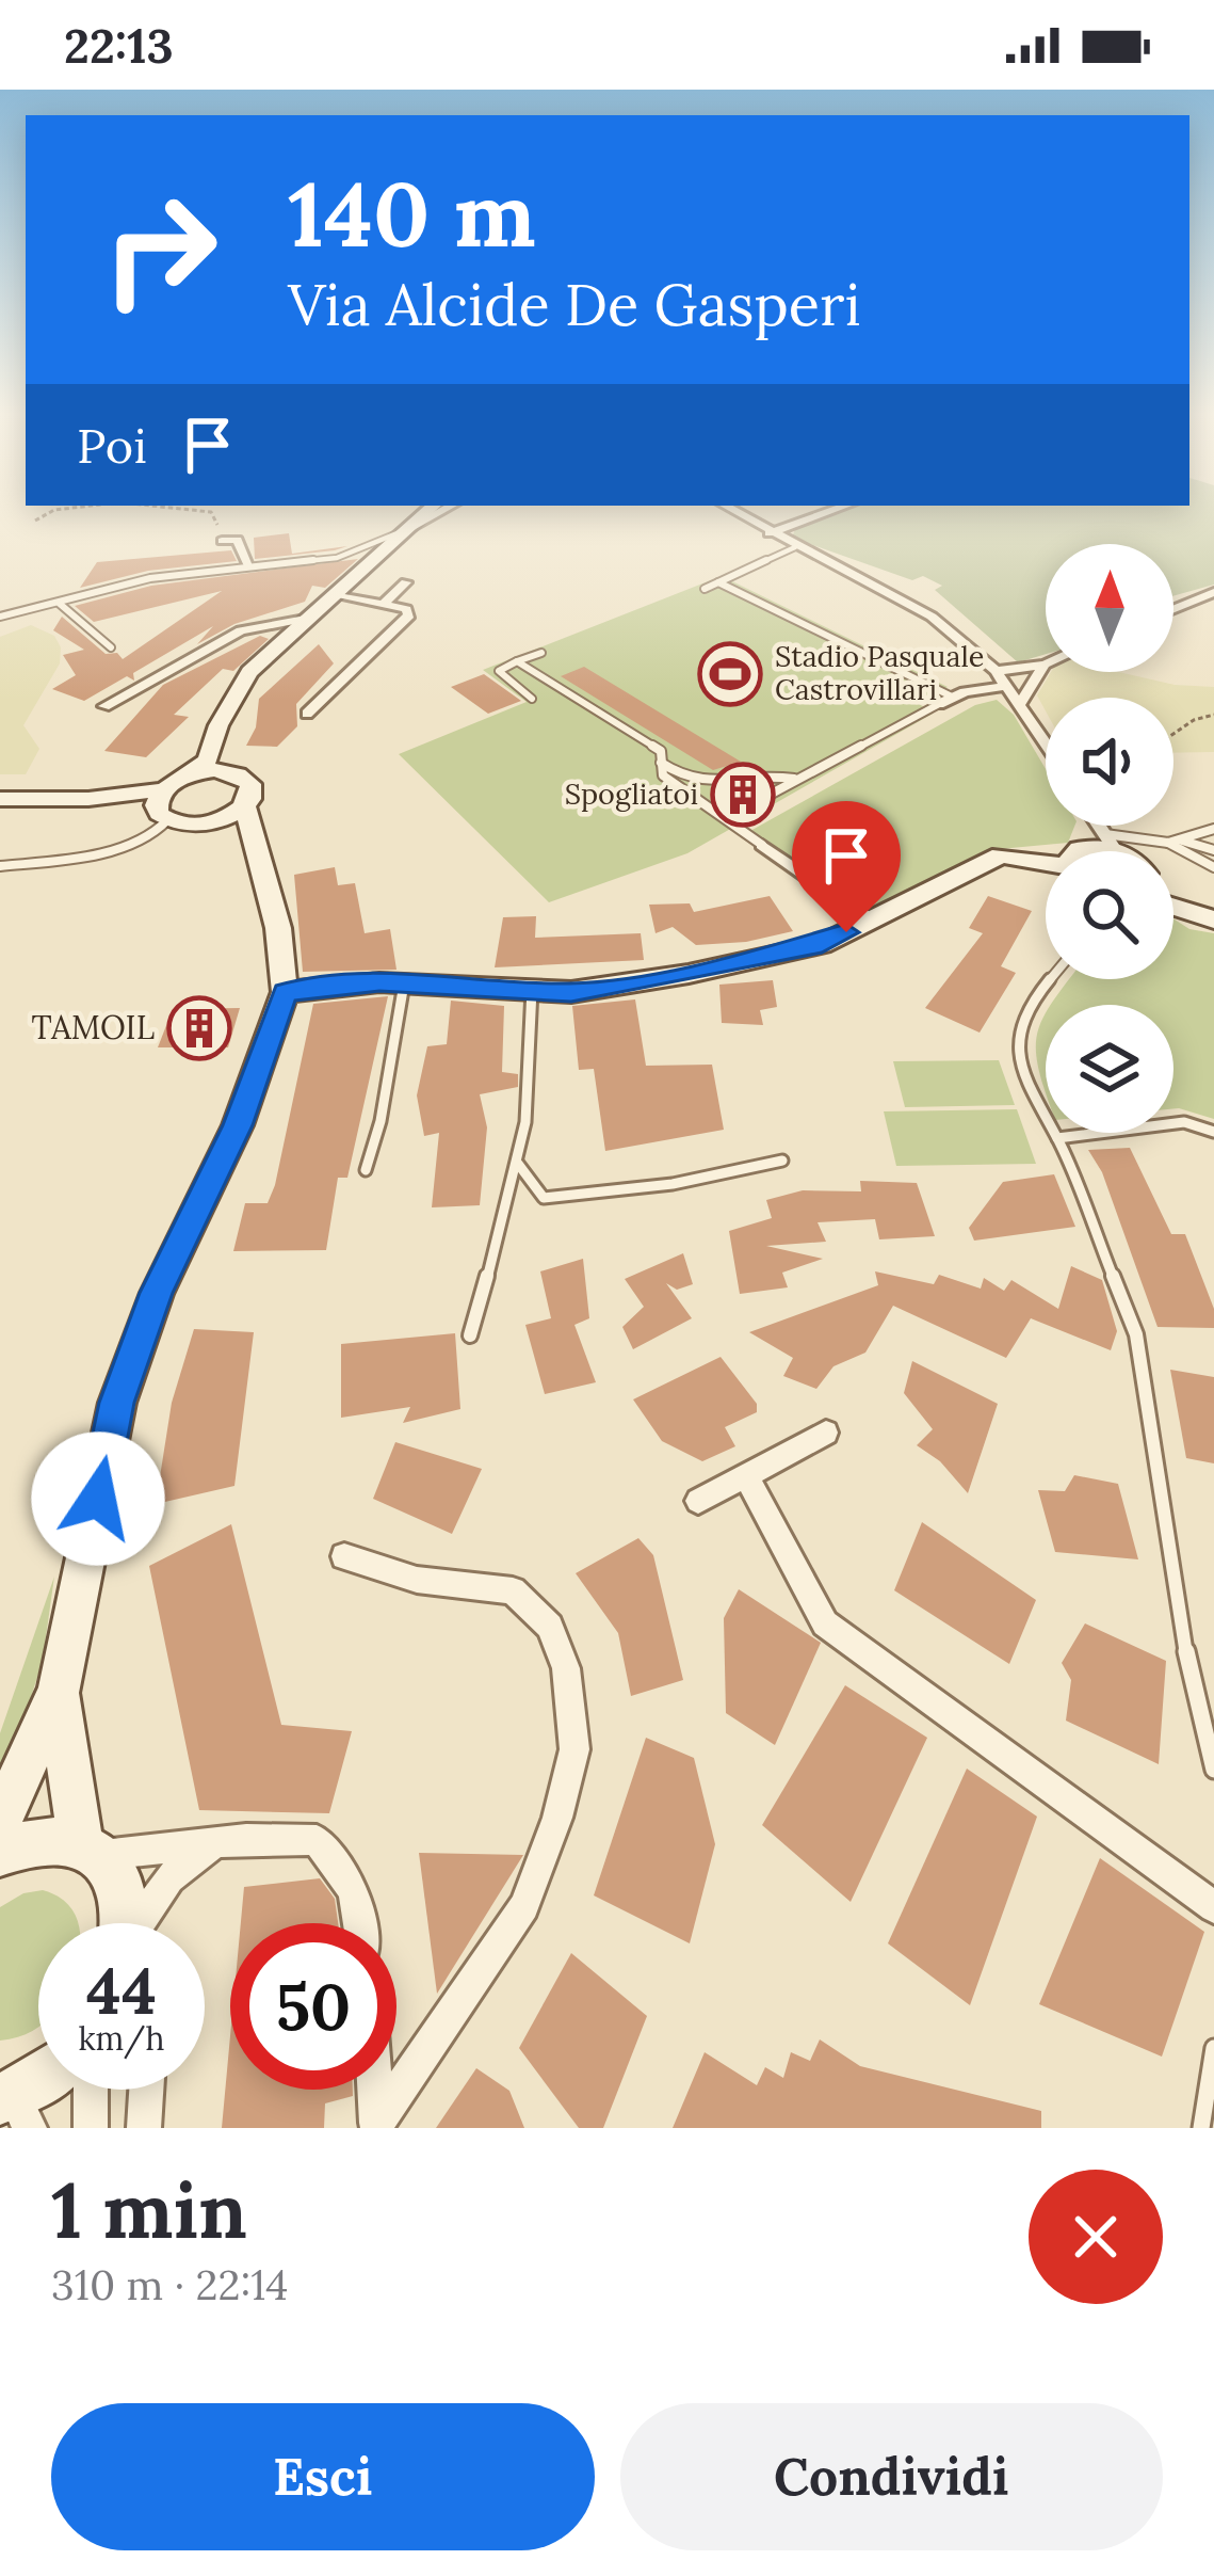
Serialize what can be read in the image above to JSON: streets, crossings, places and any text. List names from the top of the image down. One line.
{"places":{"sports":["Stadio Pasquale Castrovillari"],"building":["Spogliatoi","TAMOIL"]},"north":"top","page":{"status":"22:13","turn":["140 m","Via Alcide De Gasperi"],"then":"Poi","speed":"44 km/h","limit":"50","heading":["1 min","310 m · 22:14"],"buttons":["Esci","Condividi"]}}
